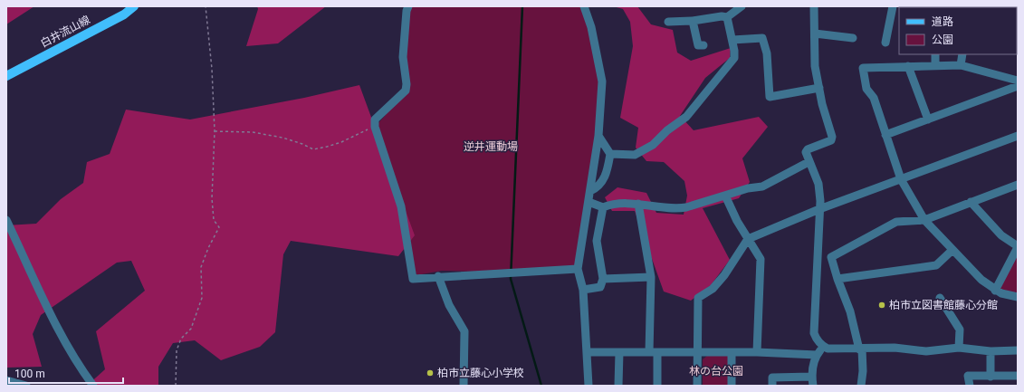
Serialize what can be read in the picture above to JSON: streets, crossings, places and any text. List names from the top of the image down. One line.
{"streets":{"main road":["白井流山線"]},"parks":["逆井運動場","林の台公園"],"places":["柏市立図書館藤心分館","柏市立藤心小学校"],"legend":["道路","公園"],"scale_bar":"100 m"}
